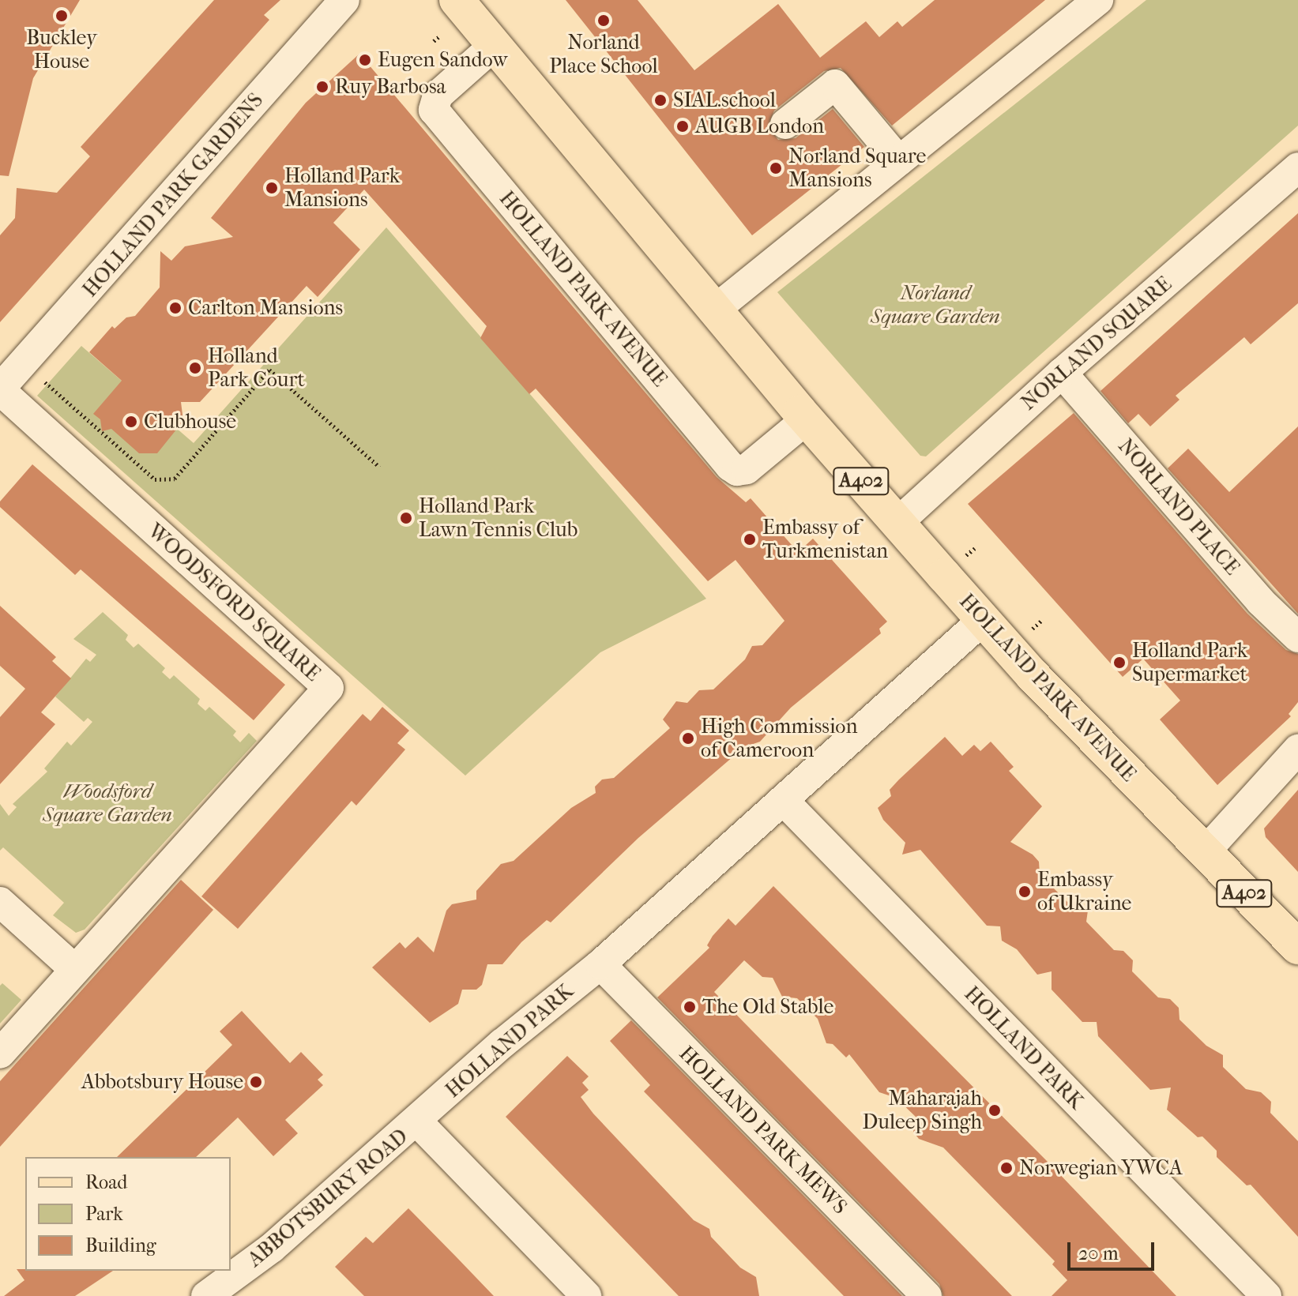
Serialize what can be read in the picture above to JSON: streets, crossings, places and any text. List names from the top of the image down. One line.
{"streets":{"main road":["HOLLAND PARK AVENUE","A402"],"street":["HOLLAND PARK GARDENS","NORLAND SQUARE","NORLAND PLACE","WOODSFORD SQUARE","HOLLAND PARK","HOLLAND PARK MEWS","ABBOTSBURY ROAD"]},"crossings":[["HOLLAND PARK GARDENS","WOODSFORD SQUARE"],["HOLLAND PARK AVENUE","NORLAND SQUARE"],["HOLLAND PARK AVENUE","HOLLAND PARK"],["NORLAND SQUARE","NORLAND PLACE"],["HOLLAND PARK","HOLLAND PARK MEWS"],["HOLLAND PARK","ABBOTSBURY ROAD"]],"parks":["Norland Square Garden","Woodsford Square Garden"],"places":["Buckley House","Norland Place School","Eugen Sandow","Ruy Barbosa","SIAL.school","AUGB London","Norland Square Mansions","Holland Park Mansions","Carlton Mansions","Holland Park Court","Clubhouse","Holland Park Lawn Tennis Club","Embassy of Turkmenistan","Holland Park Supermarket","High Commission of Cameroon","Embassy of Ukraine","The Old Stable","Abbotsbury House","Maharajah Duleep Singh","Norwegian YWCA"],"legend":["Road","Park","Building"],"scale_bar":"20 m"}
